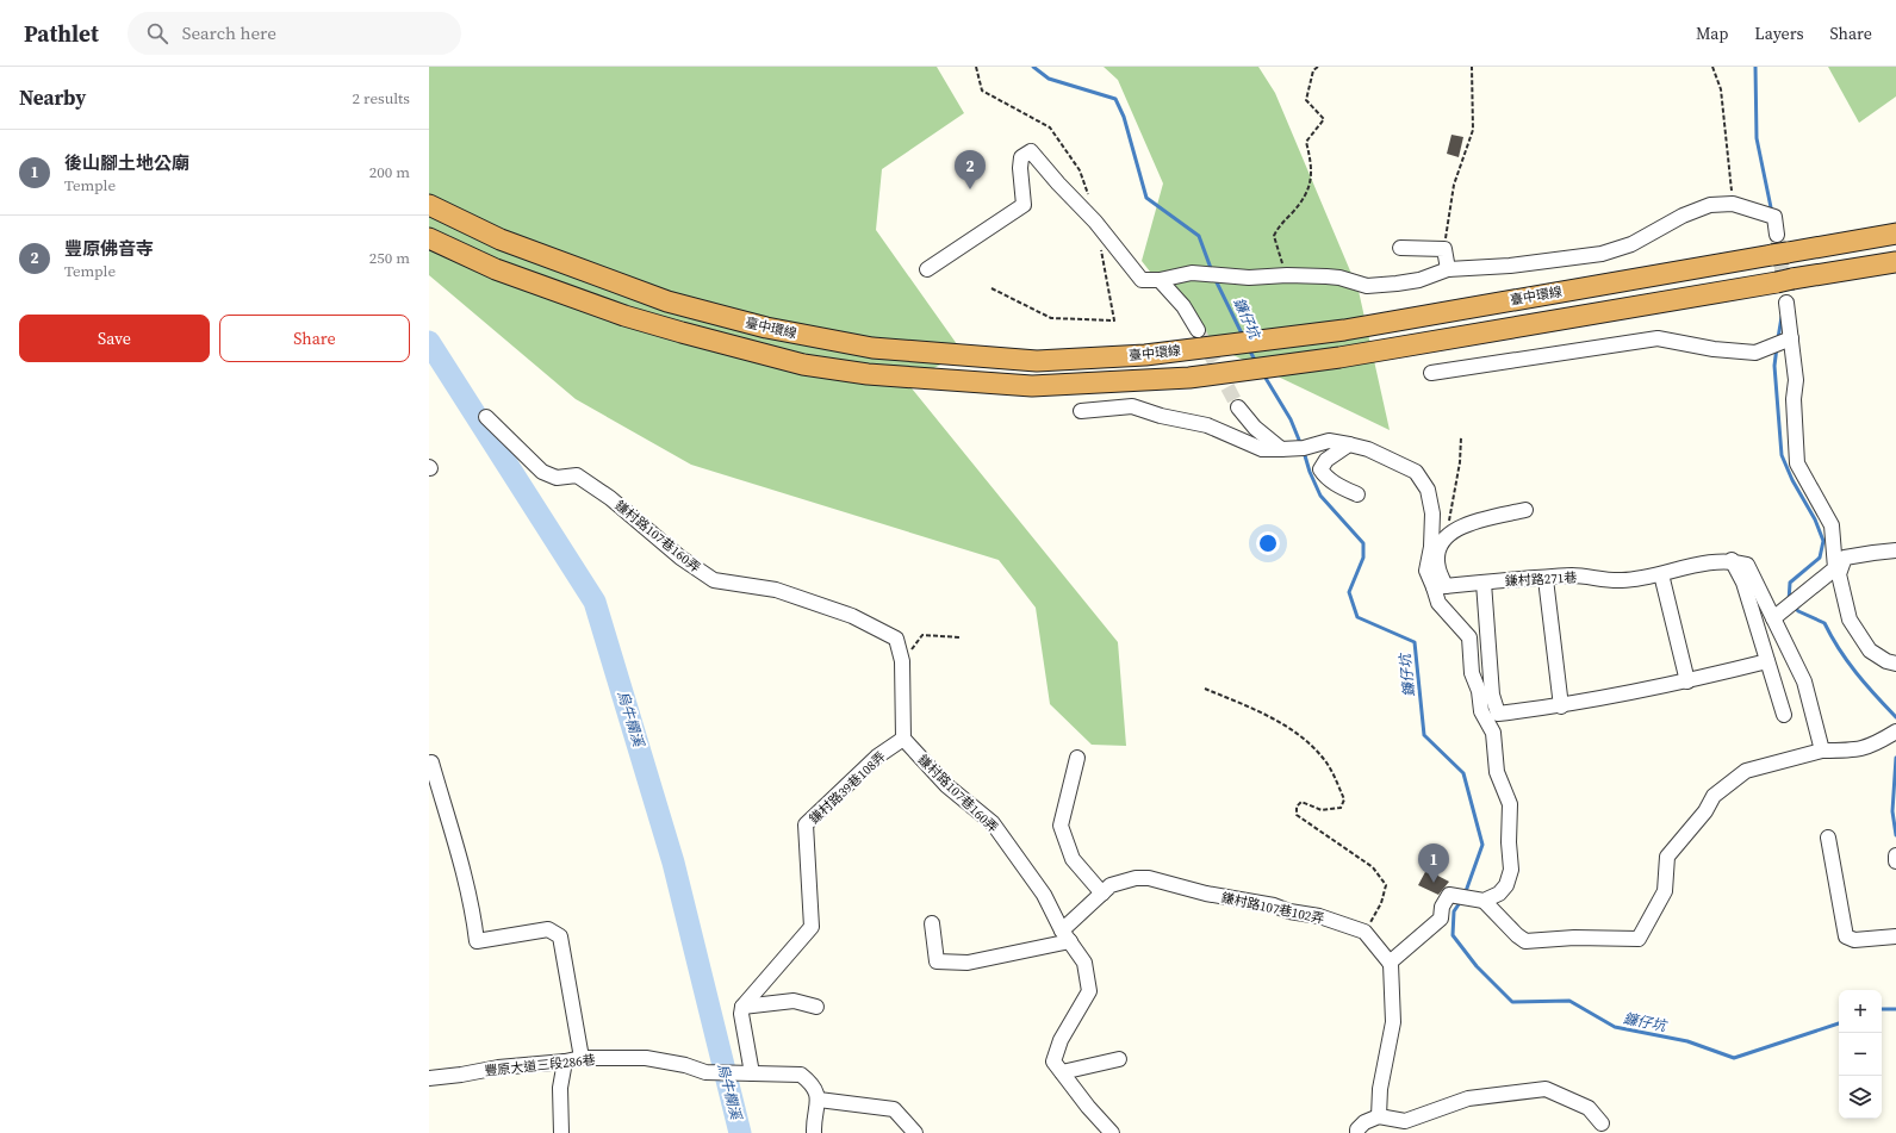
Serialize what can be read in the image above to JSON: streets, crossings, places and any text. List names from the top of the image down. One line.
{"streets":{"highway":["臺中環線"],"street":["鎌村路107巷160弄","鎌村路271巷","鎌村路39巷108弄","鎌村路107巷102弄","豐原大道三段286巷"]},"crossings":[["鎌村路107巷160弄","鎌村路39巷108弄"],["鎌村路107巷160弄","鎌村路107巷102弄"]],"water":["鐮仔坑","烏牛欄溪"],"page":{"header":"Pathlet","search":"Search here","nav":["Map","Layers","Share"],"heading":["Nearby","2 results"],"list":[{"mark":"1","name":"後山腳土地公廟","note":"Temple","value":"200 m"},{"mark":"2","name":"豐原佛音寺","note":"Temple","value":"250 m"}],"pins":["2","1"],"buttons":["Save","Share"],"map_buttons":["+","−"]}}
